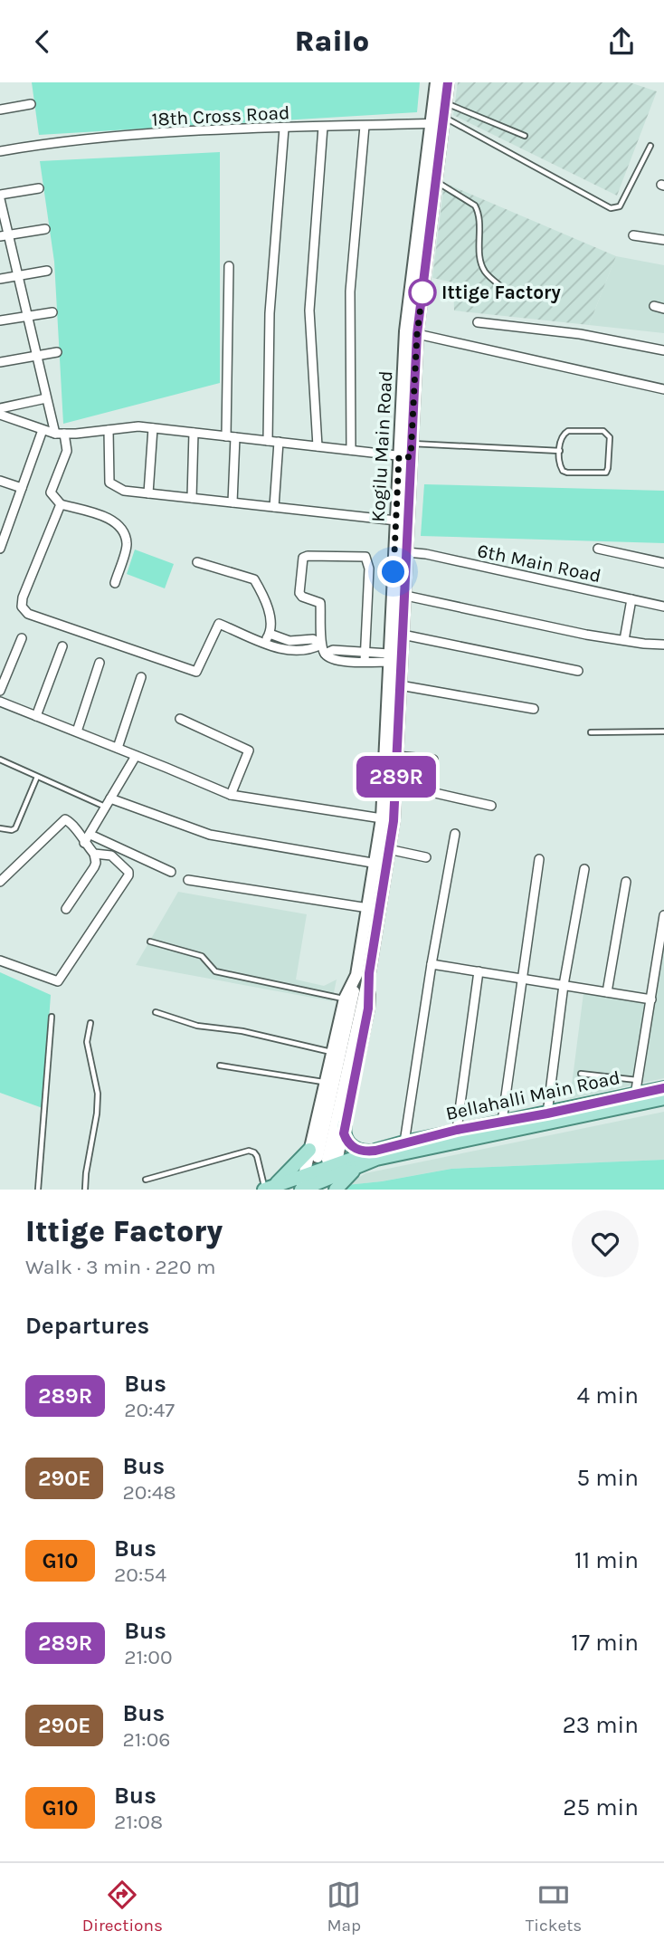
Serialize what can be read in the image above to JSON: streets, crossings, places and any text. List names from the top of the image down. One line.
{"streets":{"main road":["Kogilu Main Road","Bellahalli Main Road"],"street":["18th Cross Road","6th Main Road"]},"crossings":[["18th Cross Road","Kogilu Main Road"],["Kogilu Main Road","6th Main Road"],["Kogilu Main Road","Bellahalli Main Road"]],"places":["Ittige Factory"],"lines":["bus line 289R"],"page":{"header":"Railo","on_map":"289R","heading":[["Ittige Factory","Walk · 3 min · 220 m"],"Departures"],"list":[{"mark":"289R","name":"Bus","note":"20:47","value":"4 min"},{"mark":"290E","name":"Bus","note":"20:48","value":"5 min"},{"mark":"G10","name":"Bus","note":"20:54","value":"11 min"},{"mark":"289R","name":"Bus","note":"21:00","value":"17 min"},{"mark":"290E","name":"Bus","note":"21:06","value":"23 min"},{"mark":"G10","name":"Bus","note":"21:08","value":"25 min"}],"tabs":["Directions","Map","Tickets"]}}
